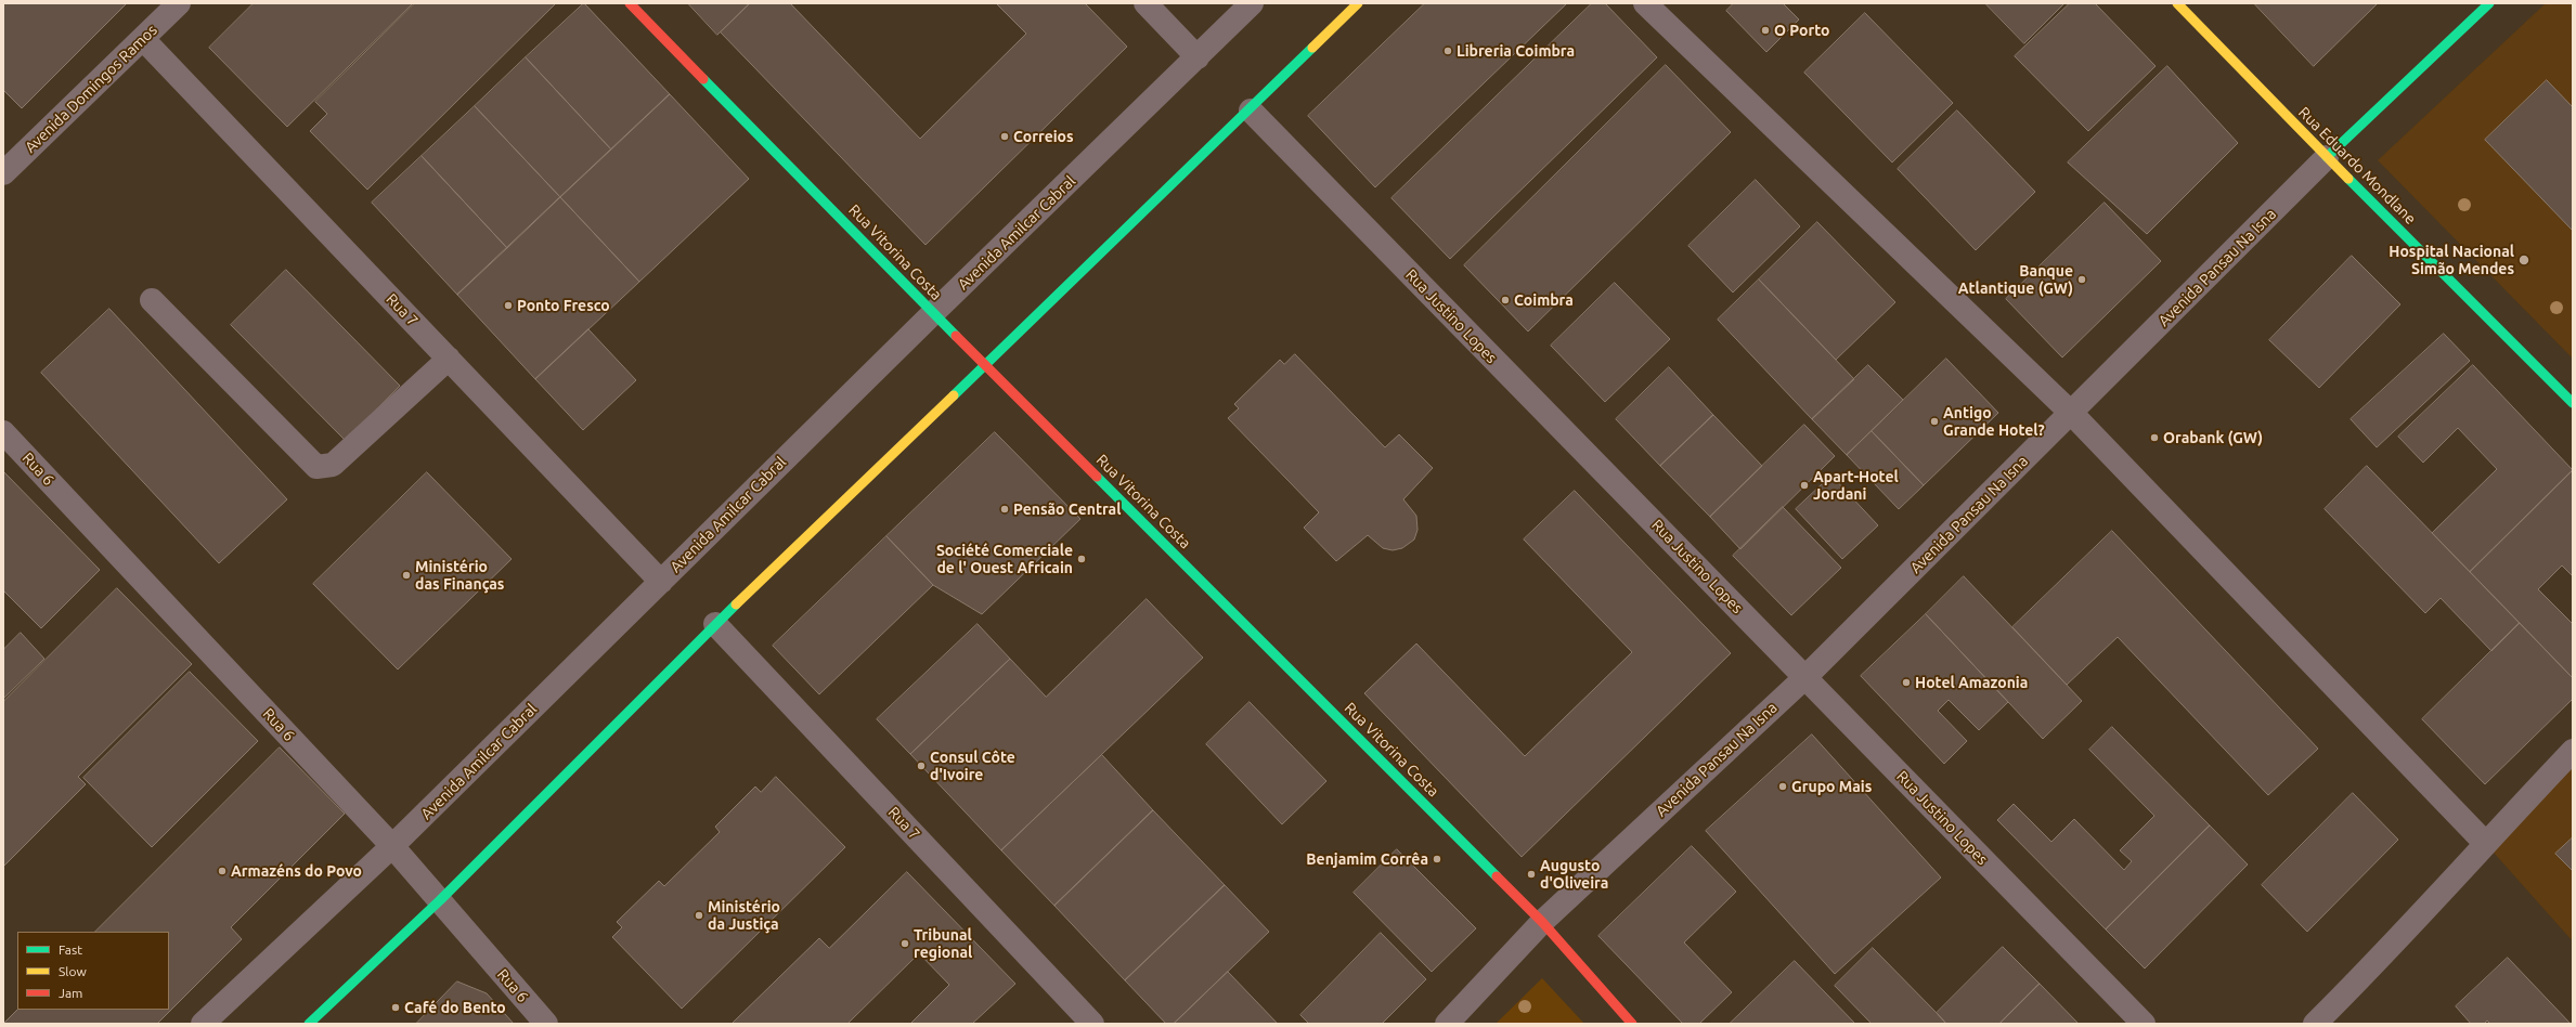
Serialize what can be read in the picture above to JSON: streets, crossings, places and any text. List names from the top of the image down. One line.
{"streets":{"street":["Avenida Domingos Ramos","Rua Eduardo Mondlane","Avenida Amilcar Cabral","Rua Vitorina Costa","Avenida Pansau Na Isna","Rua 7","Rua Justino Lopes","Rua 6"]},"crossings":[["Avenida Domingos Ramos","Rua 7"],["Rua Eduardo Mondlane","Avenida Pansau Na Isna"],["Avenida Amilcar Cabral","Rua Vitorina Costa"],["Avenida Amilcar Cabral","Rua 7"],["Avenida Amilcar Cabral","Rua 6"],["Rua Vitorina Costa","Avenida Pansau Na Isna"],["Avenida Pansau Na Isna","Rua Justino Lopes"]],"places":["O Porto","Libreria Coimbra","Correios","Hospital Nacional Simão Mendes","Banque Atlantique (GW)","Coimbra","Ponto Fresco","Antigo Grande Hotel?","Orabank (GW)","Apart-Hotel Jordani","Pensão Central","Société Comerciale de l' Ouest Africain","Ministério das Finanças","Hotel Amazonia","Consul Côte d'Ivoire","Grupo Mais","Benjamim Corrêa","Armazéns do Povo","Augusto d'Oliveira","Ministério da Justiça","Tribunal regional","Café do Bento"],"legend":["Fast","Slow","Jam"]}
